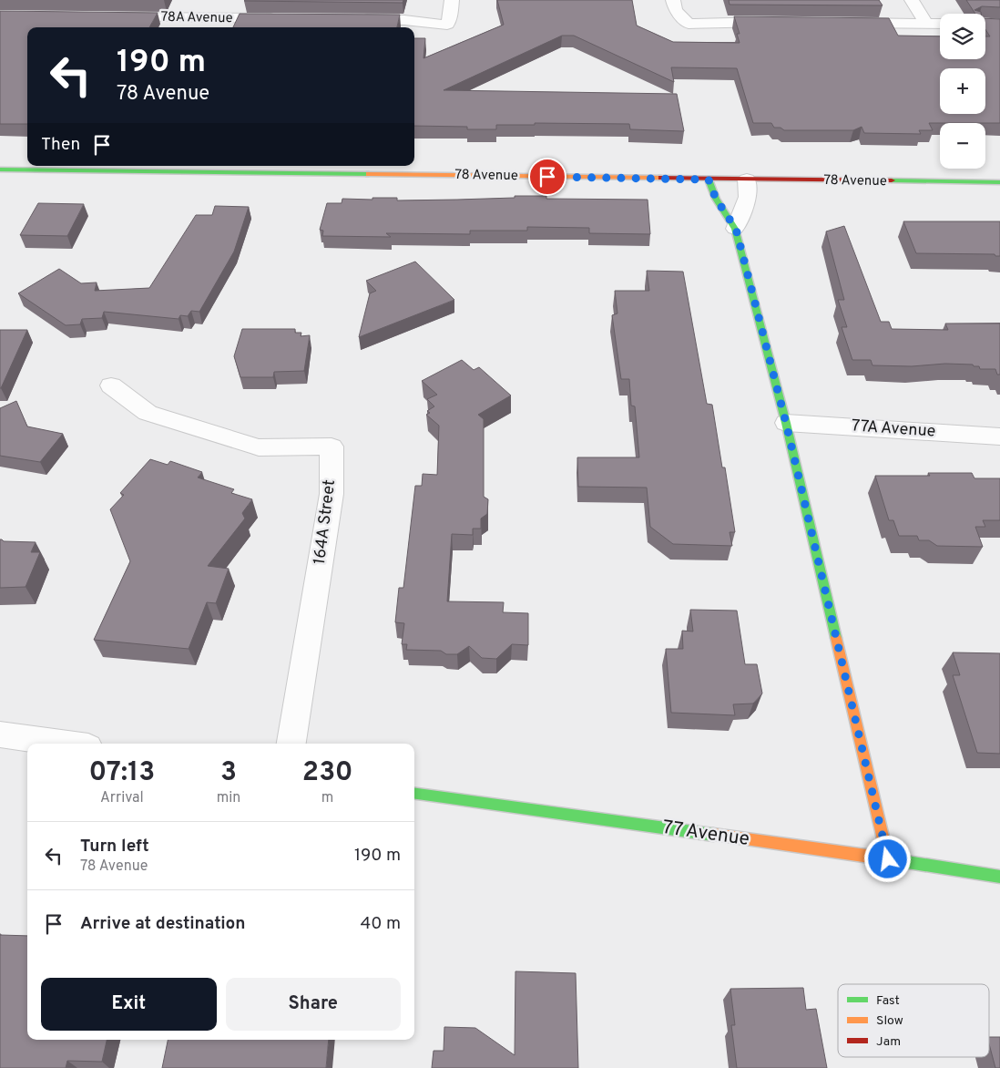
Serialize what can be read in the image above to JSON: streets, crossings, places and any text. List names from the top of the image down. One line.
{"streets":{"street":["78A Avenue","78 Avenue","77A Avenue","164A Street","77 Avenue"]},"legend":["Fast","Slow","Jam"],"page":{"map_buttons":["+","−"],"turn":["190 m","78 Avenue"],"then":"Then","eta":["07:13","Arrival","3","min","230","m"],"list":[{"name":"Turn left","note":"78 Avenue","value":"190 m"},{"name":"Arrive at destination","value":"40 m"}],"buttons":["Exit","Share"]}}
